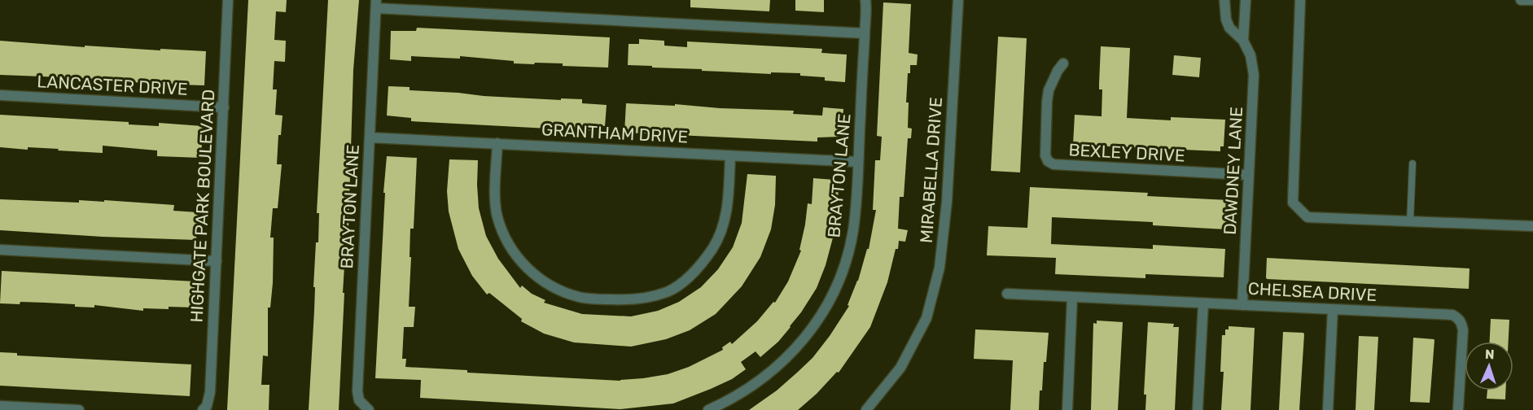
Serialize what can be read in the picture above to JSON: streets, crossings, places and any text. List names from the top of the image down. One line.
{"streets":{"street":["LANCASTER DRIVE","GRANTHAM DRIVE","BEXLEY DRIVE","MIRABELLA DRIVE","DAWDNEY LANE","BRAYTON LANE","HIGHGATE PARK BOULEVARD","CHELSEA DRIVE"]},"crossings":[["LANCASTER DRIVE","HIGHGATE PARK BOULEVARD"],["GRANTHAM DRIVE","BRAYTON LANE"],["BEXLEY DRIVE","DAWDNEY LANE"],["DAWDNEY LANE","CHELSEA DRIVE"]],"north":"top"}
